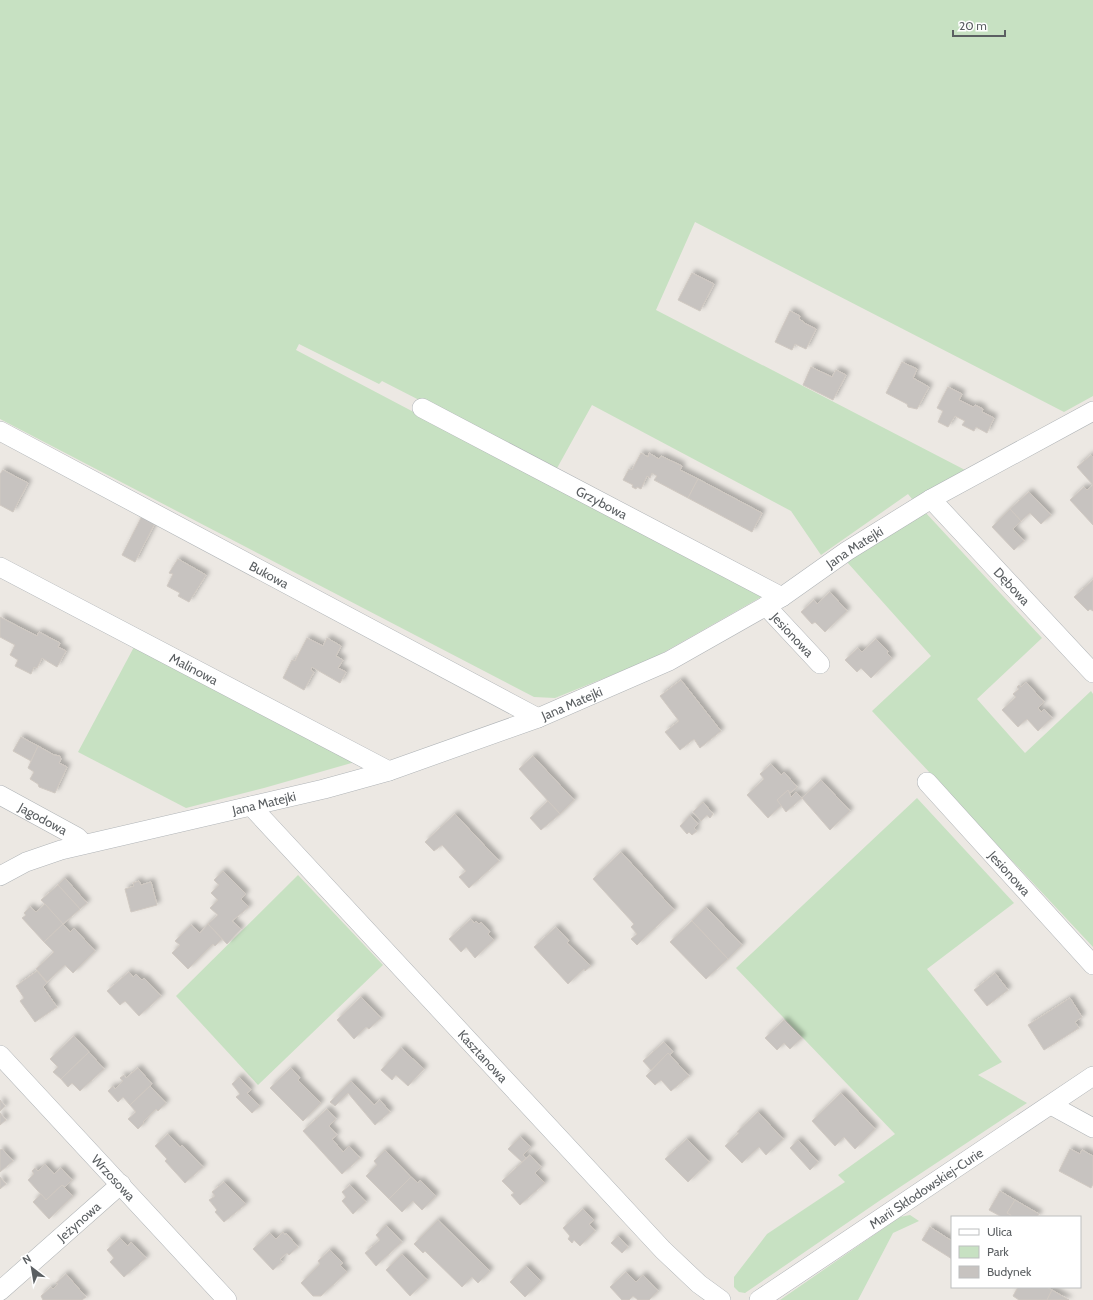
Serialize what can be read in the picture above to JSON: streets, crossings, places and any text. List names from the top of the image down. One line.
{"streets":{"street":["Grzybowa","Jana Matejki","Bukowa","Dębowa","Jesionowa","Malinowa","Jagodowa","Kasztanowa","Wrzosowa","Marii Skłodowskiej-Curie","Jeżynowa"]},"crossings":[["Grzybowa","Jana Matejki"],["Grzybowa","Jesionowa"],["Jana Matejki","Bukowa"],["Jana Matejki","Dębowa"],["Jana Matejki","Jesionowa"],["Jana Matejki","Malinowa"],["Jana Matejki","Jagodowa"],["Jana Matejki","Kasztanowa"],["Wrzosowa","Jeżynowa"]],"legend":["Ulica","Park","Budynek"],"scale_bar":"20 m","north":"top left"}
